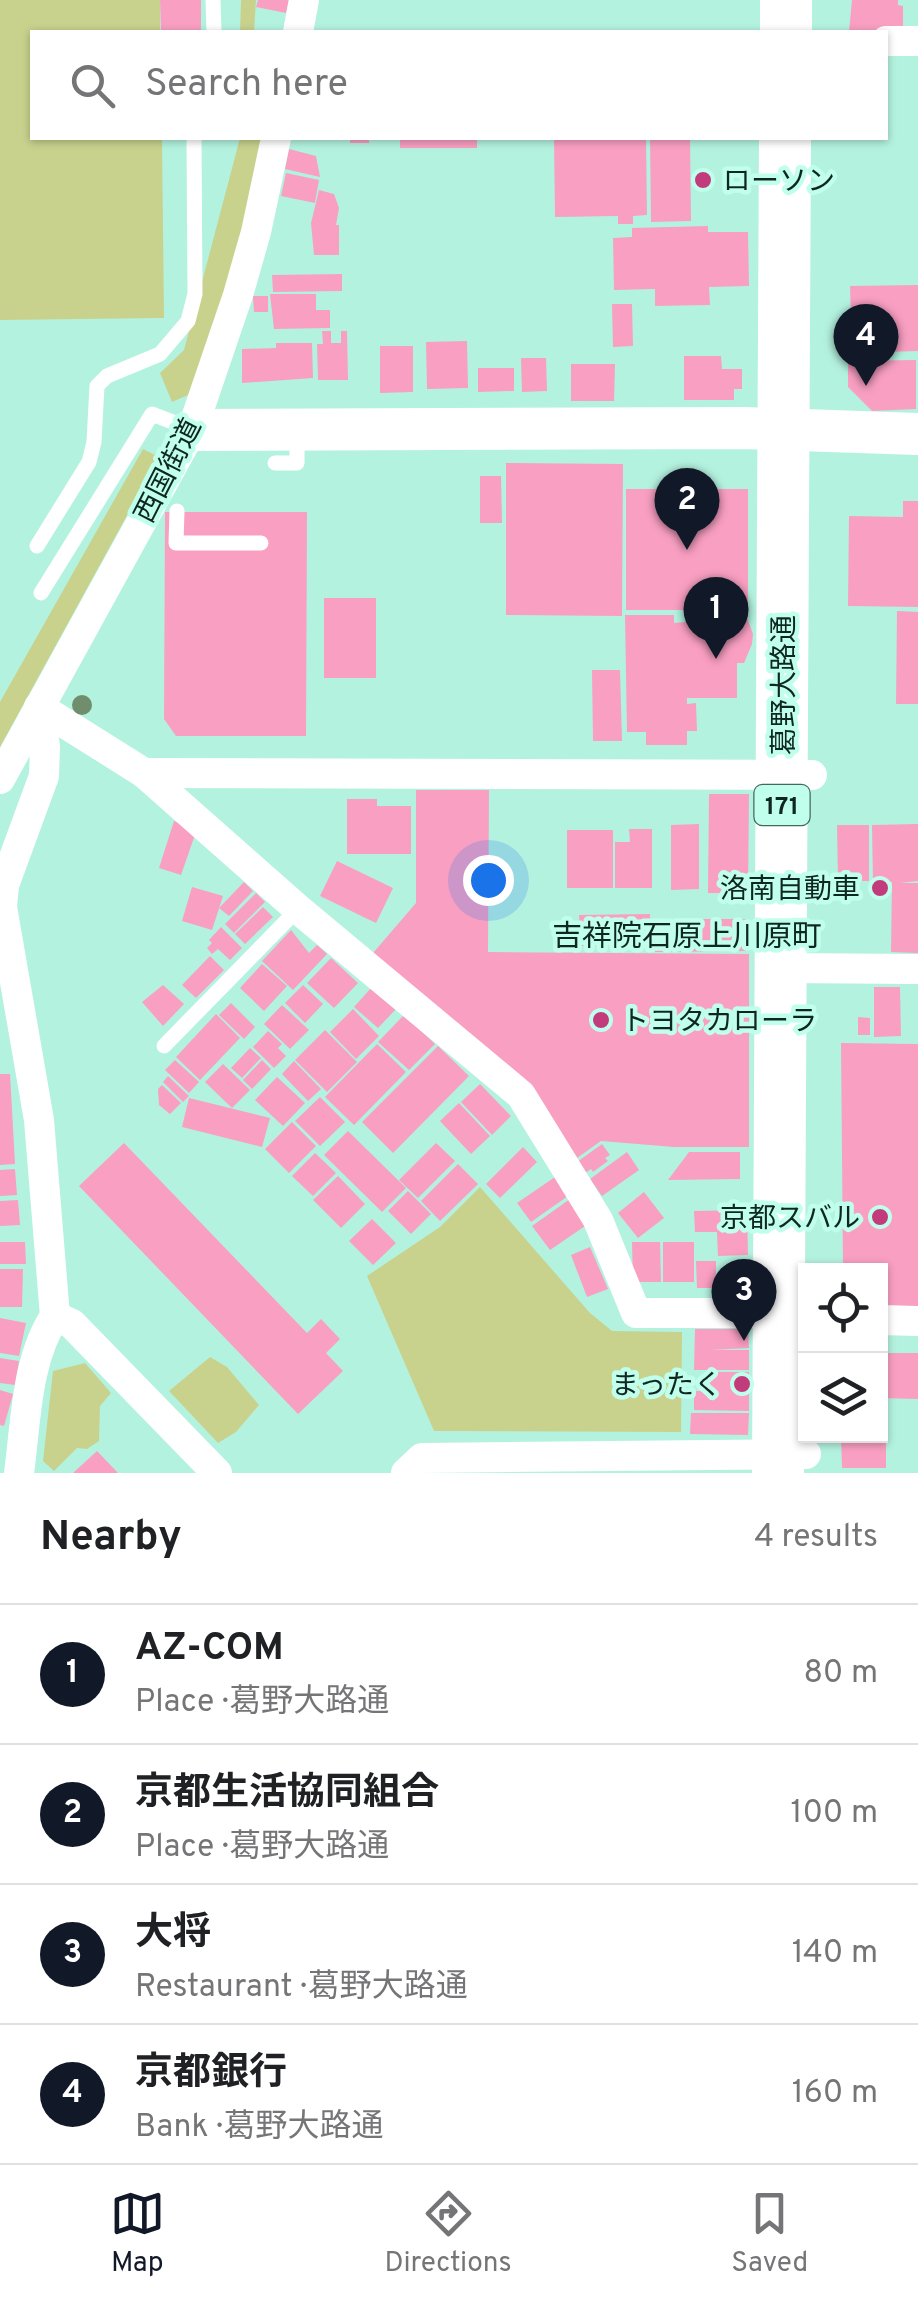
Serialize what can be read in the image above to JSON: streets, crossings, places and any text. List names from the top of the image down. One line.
{"streets":{"highway":["葛野大路通","171"],"street":["西国街道"]},"districts":["吉祥院石原上川原町"],"places":["ローソン","洛南自動車","トヨタカローラ","京都スバル","まったく"],"page":{"search":"Search here","pins":["4","2","1","3"],"heading":["Nearby","4 results"],"list":[{"mark":"1","name":"AZ-COM","note":"Place · 葛野大路通","value":"80 m"},{"mark":"2","name":"京都生活協同組合","note":"Place · 葛野大路通","value":"100 m"},{"mark":"3","name":"大将","note":"Restaurant · 葛野大路通","value":"140 m"},{"mark":"4","name":"京都銀行","note":"Bank · 葛野大路通","value":"160 m"}],"nav":["Map","Directions","Saved"]}}
